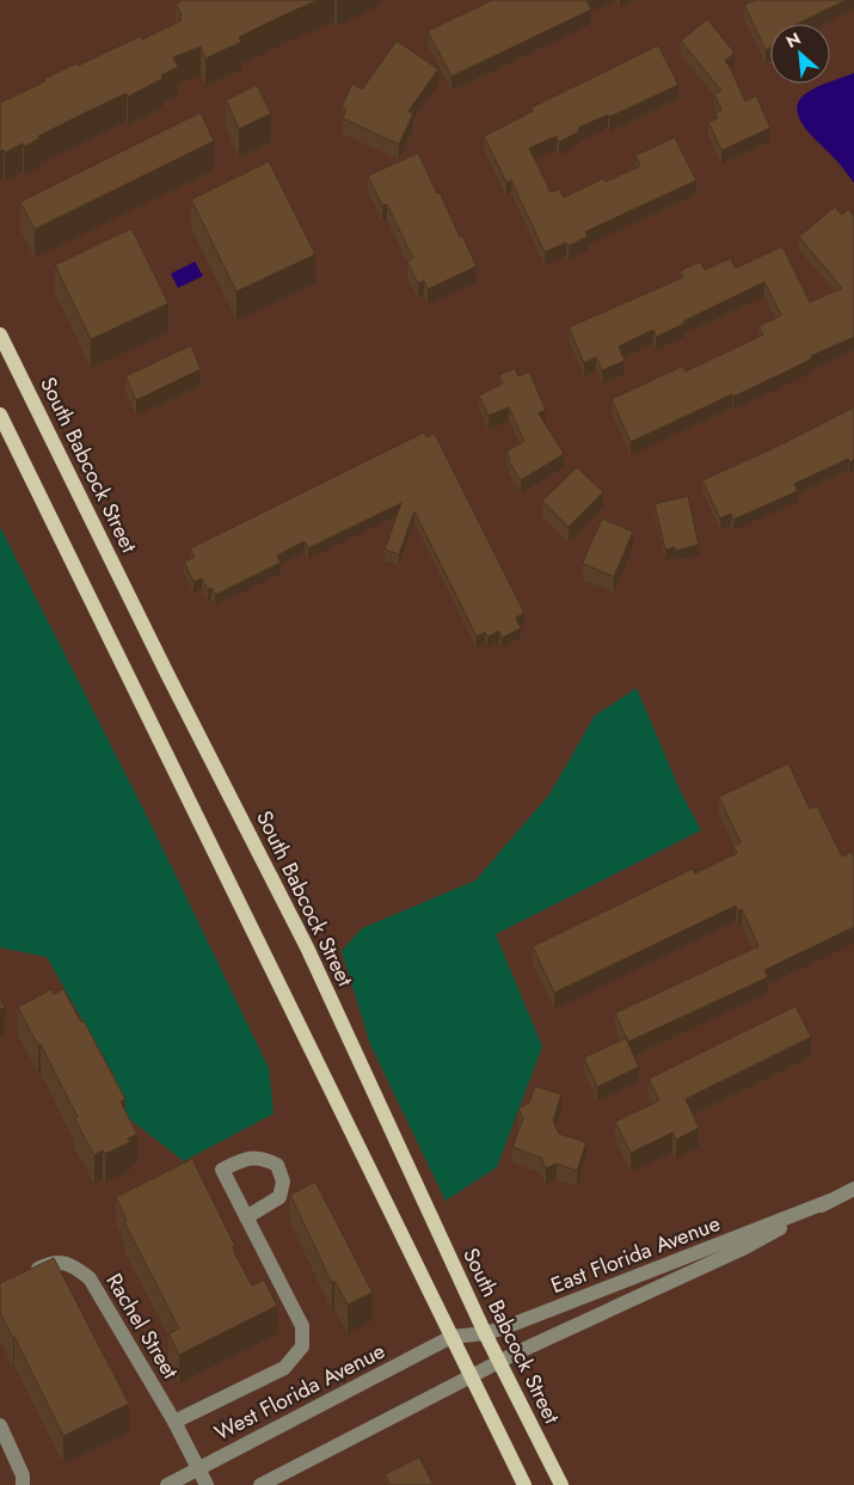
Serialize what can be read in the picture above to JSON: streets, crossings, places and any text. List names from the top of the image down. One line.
{"streets":{"main road":["South Babcock Street"],"street":["East Florida Avenue","Rachel Street","West Florida Avenue"]},"crossings":[["South Babcock Street","East Florida Avenue"],["East Florida Avenue","West Florida Avenue"],["Rachel Street","West Florida Avenue"]],"north":"top left"}
